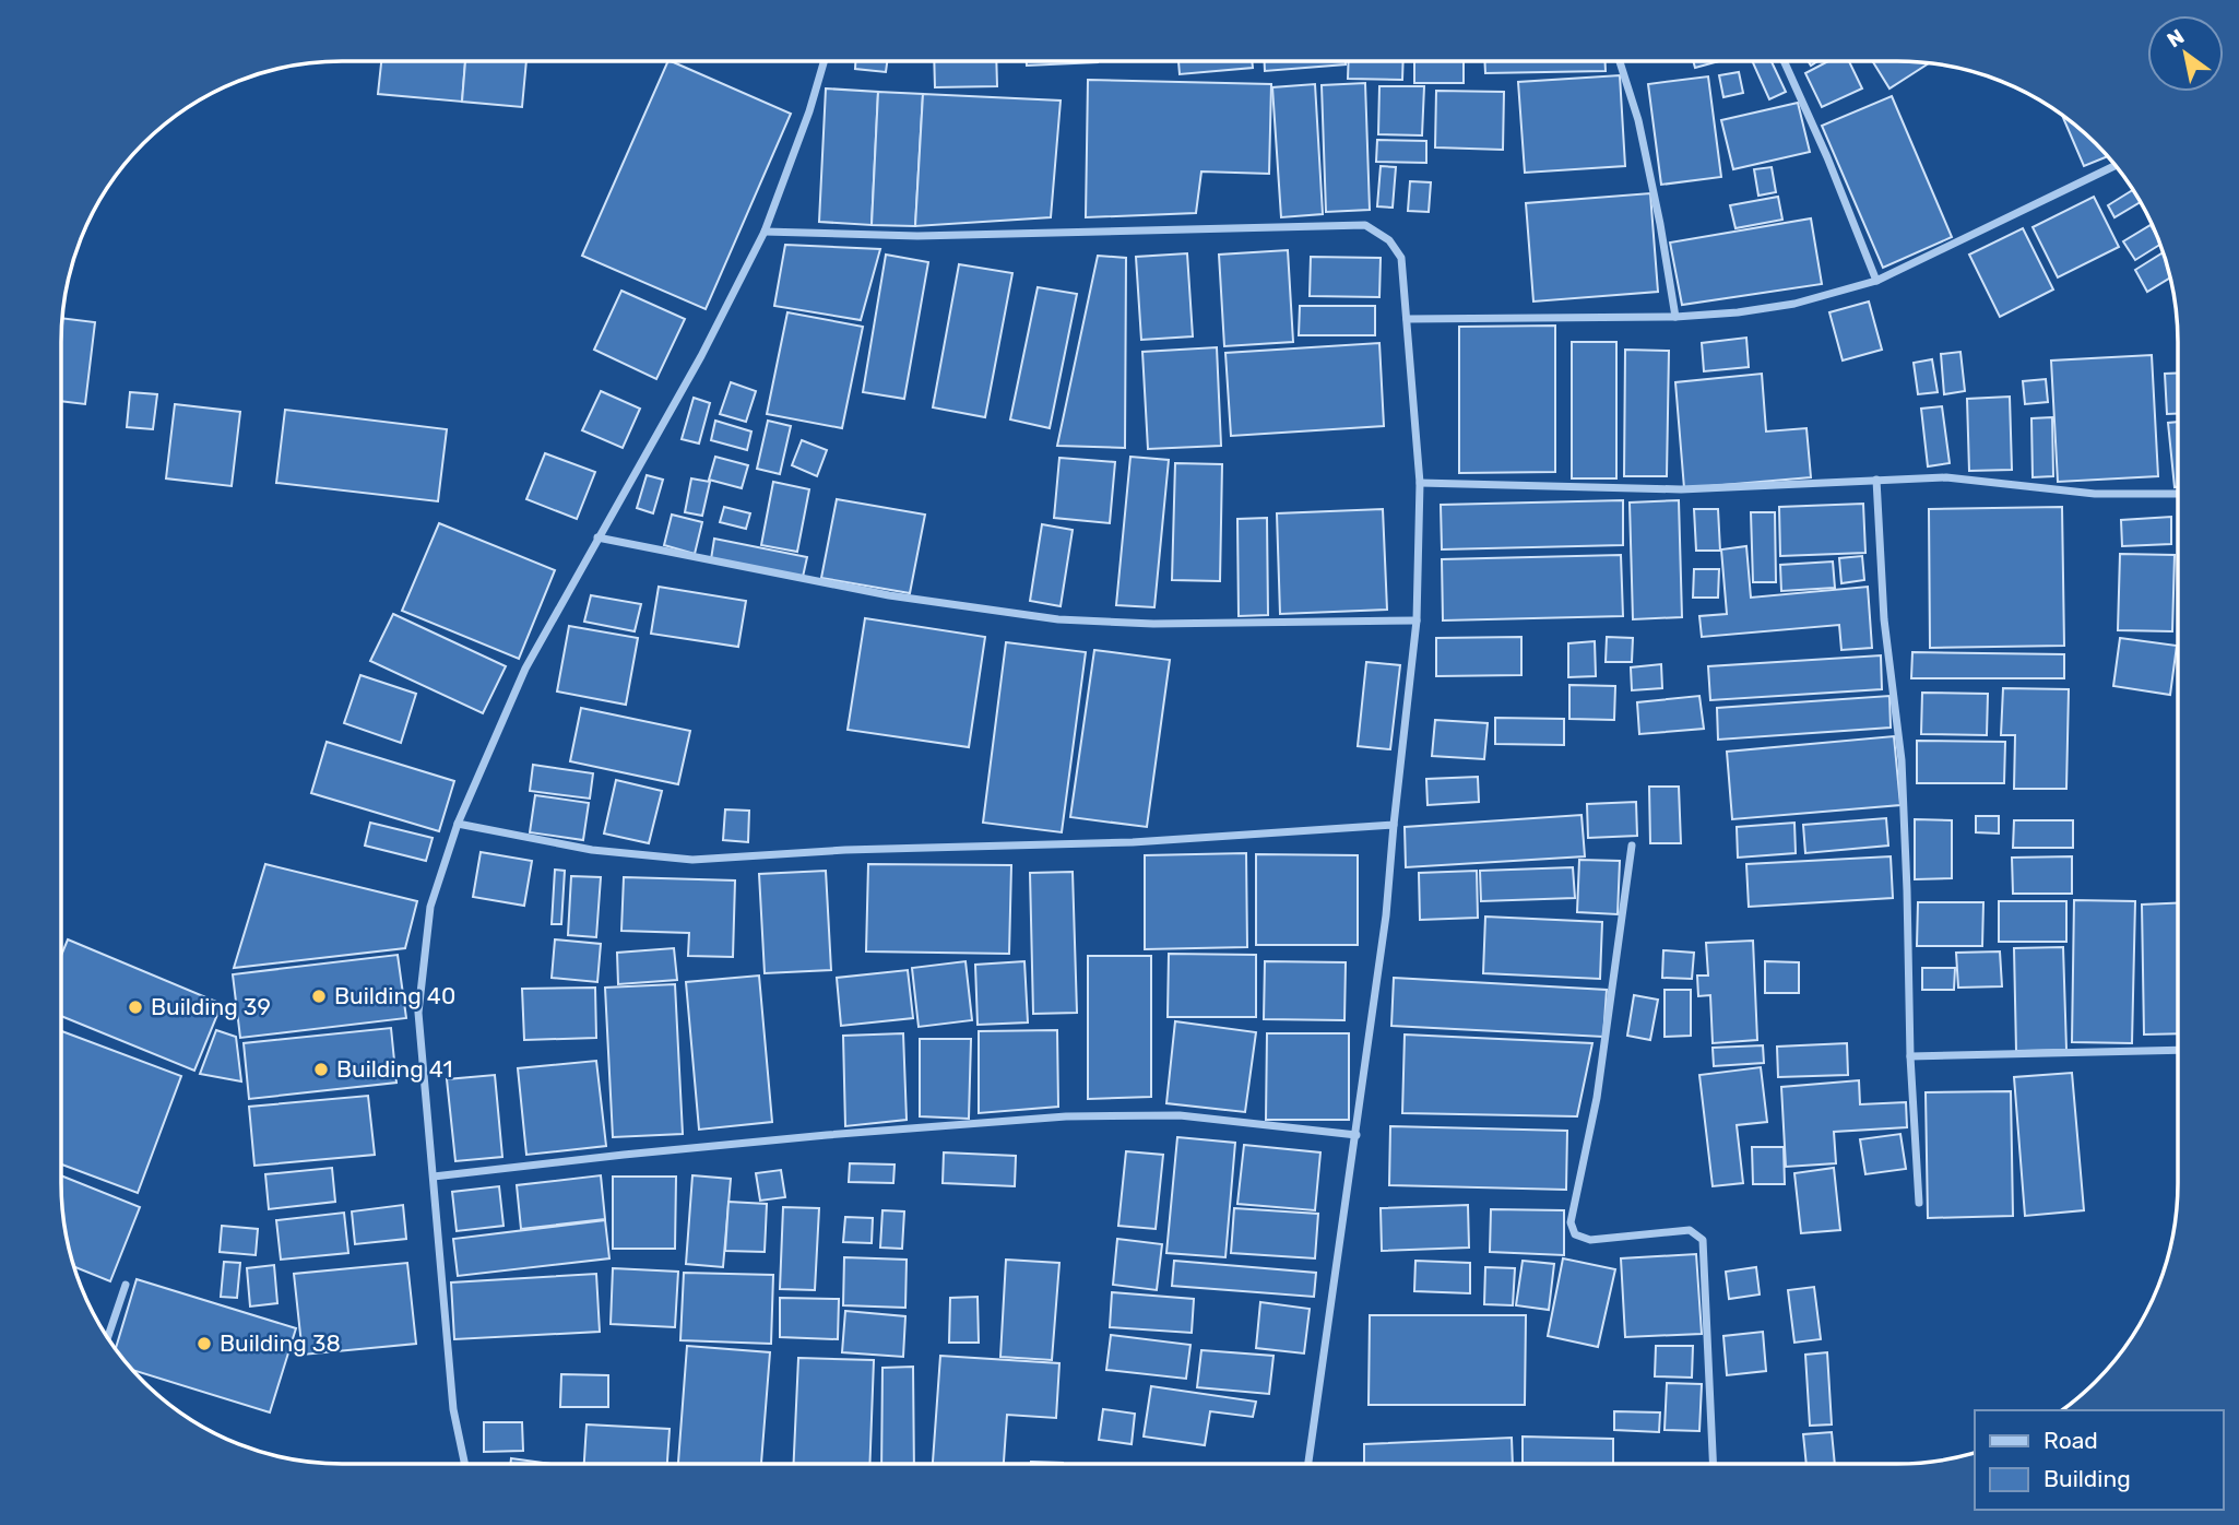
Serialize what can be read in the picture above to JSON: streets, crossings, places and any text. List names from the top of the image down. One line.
{"places":["Building 40","Building 39","Building 41","Building 38"],"legend":["Road","Building"],"north":"top left"}
